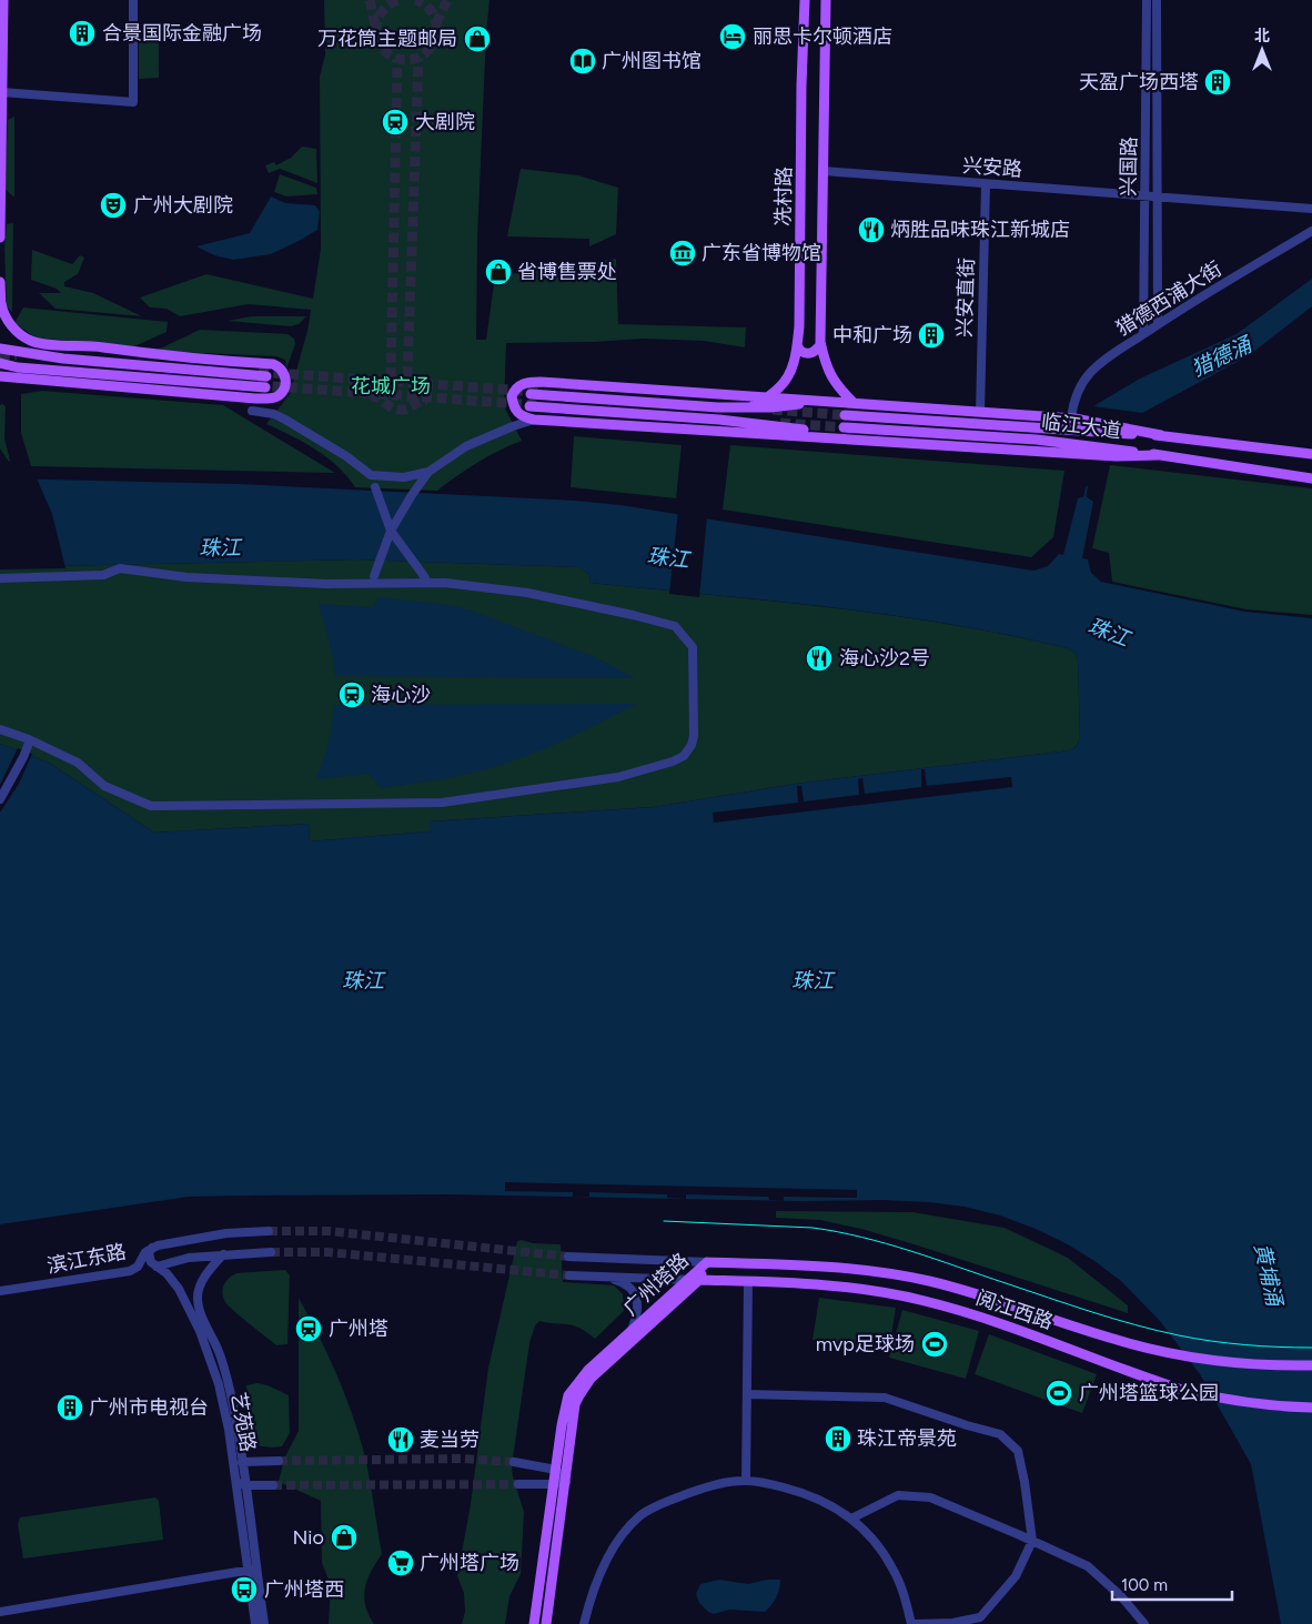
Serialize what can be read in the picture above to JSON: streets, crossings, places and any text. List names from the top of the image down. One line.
{"streets":{"main road":["冼村路","临江大道","广州塔路","阅江西路"],"street":["兴国路","兴安路","兴安直街","猎德西浦大街","滨江东路","艺苑路"]},"crossings":[["兴国路","兴安路"],["兴国路","猎德西浦大街"],["兴安路","冼村路"],["兴安路","兴安直街"],["广州塔路","阅江西路"]],"water":["猎德涌","珠江","黄埔涌"],"parks":["花城广场"],"places":{"building":["合景国际金融广场","天盈广场西塔","中和广场","广州市电视台","珠江帝景苑"],"hotel":["丽思卡尔顿酒店"],"shop":["万花筒主题邮局","省博售票处","Nio"],"library":["广州图书馆"],"station":["大剧院","海心沙","广州塔"],"theatre":["广州大剧院"],"restaurant":["炳胜品味珠江新城店","海心沙2号","麦当劳"],"museum":["广东省博物馆"],"sports":["mvp足球场","广州塔篮球公园"],"supermarket":["广州塔广场"],"bus stop":["广州塔西"]},"scale_bar":"100 m","north":"top"}
